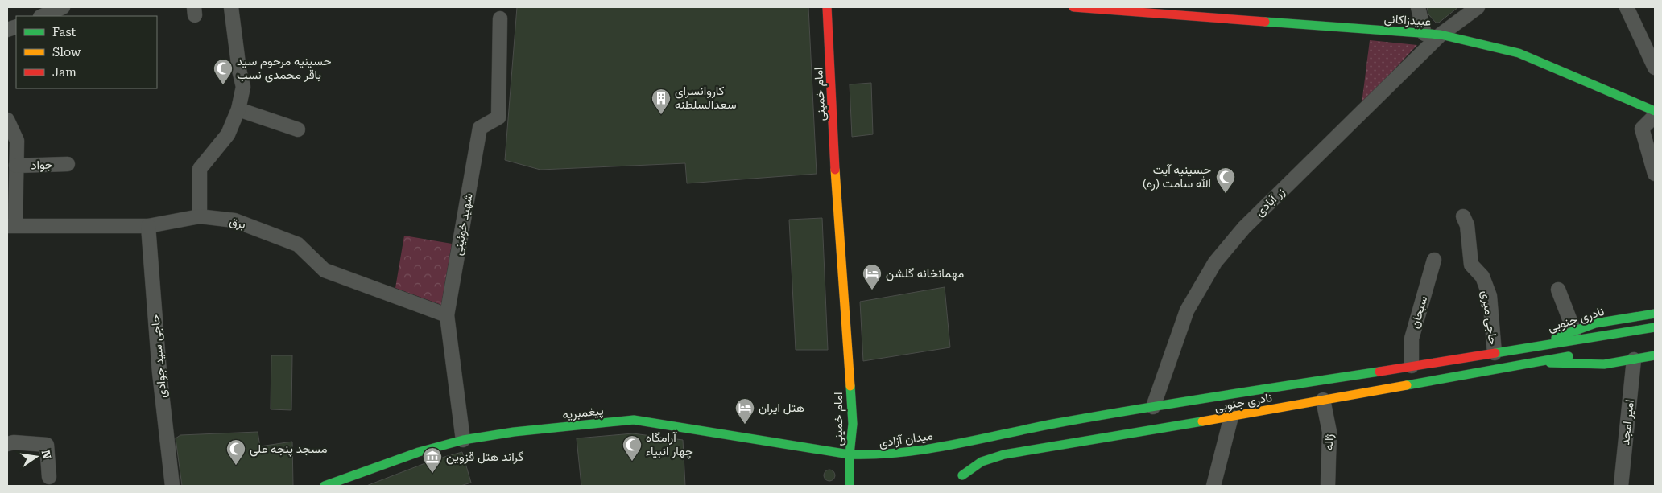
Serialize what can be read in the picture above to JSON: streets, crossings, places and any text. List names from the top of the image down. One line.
{"streets":{"main road":["عبیدزاکانی","امام خمینی","نادری جنوبی","پیغمبریه","میدان آزادی"],"street":["جواد","زر آبادی","برق","شهید خوئینی","سبحان","حاجی میری","حاجی سید جوادی","امیر امجد","ژاله"]},"crossings":[["عبیدزاکانی","زر آبادی"],["امام خمینی","پیغمبریه"],["امام خمینی","میدان آزادی"],["زر آبادی","نادری جنوبی"],["برق","شهید خوئینی"],["برق","حاجی سید جوادی"],["شهید خوئینی","پیغمبریه"],["سبحان","نادری جنوبی"],["حاجی میری","نادری جنوبی"],["نادری جنوبی","امیر امجد"],["نادری جنوبی","میدان آزادی"],["نادری جنوبی","ژاله"],["پیغمبریه","میدان آزادی"]],"places":{"mosque":["حسینیه مرحوم سید باقر محمدی نسب","حسینیه آیت الله سامت (ره)","آرامگاه چهار انبیاء","مسجد پنجه علی"],"building":["کاروانسرای سعدالسلطنه"],"hotel":["مهمانخانه گلشن","هتل ایران"],"museum":["گراند هتل قزوین"]},"legend":["Fast","Slow","Jam"],"north":"right"}
